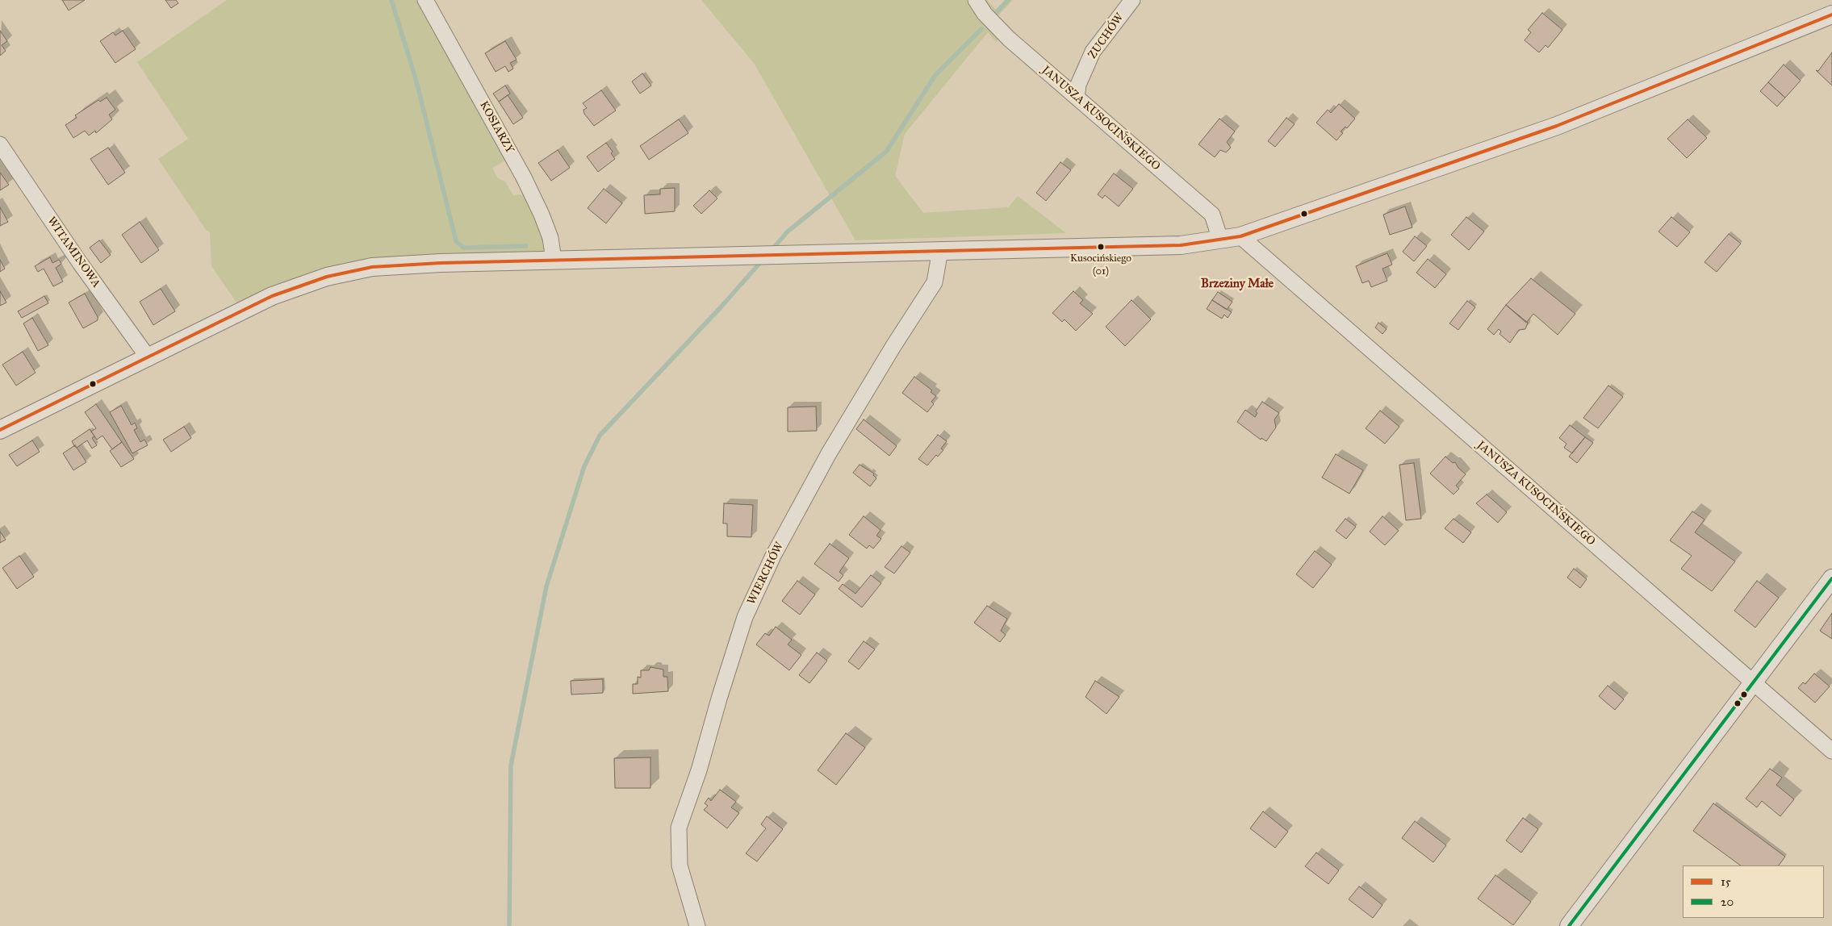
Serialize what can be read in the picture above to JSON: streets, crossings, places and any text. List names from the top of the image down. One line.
{"streets":{"street":["ZUCHÓW","JANUSZA KUSOCIŃSKIEGO","KOSIARZY","WITAMINOWA","WIERCHÓW"]},"crossings":[["ZUCHÓW","JANUSZA KUSOCIŃSKIEGO"]],"districts":["Brzeziny Małe"],"places":["Kusocińskiego (01)"],"lines":["transit line 15","transit line 20"],"legend":["15","20"]}
